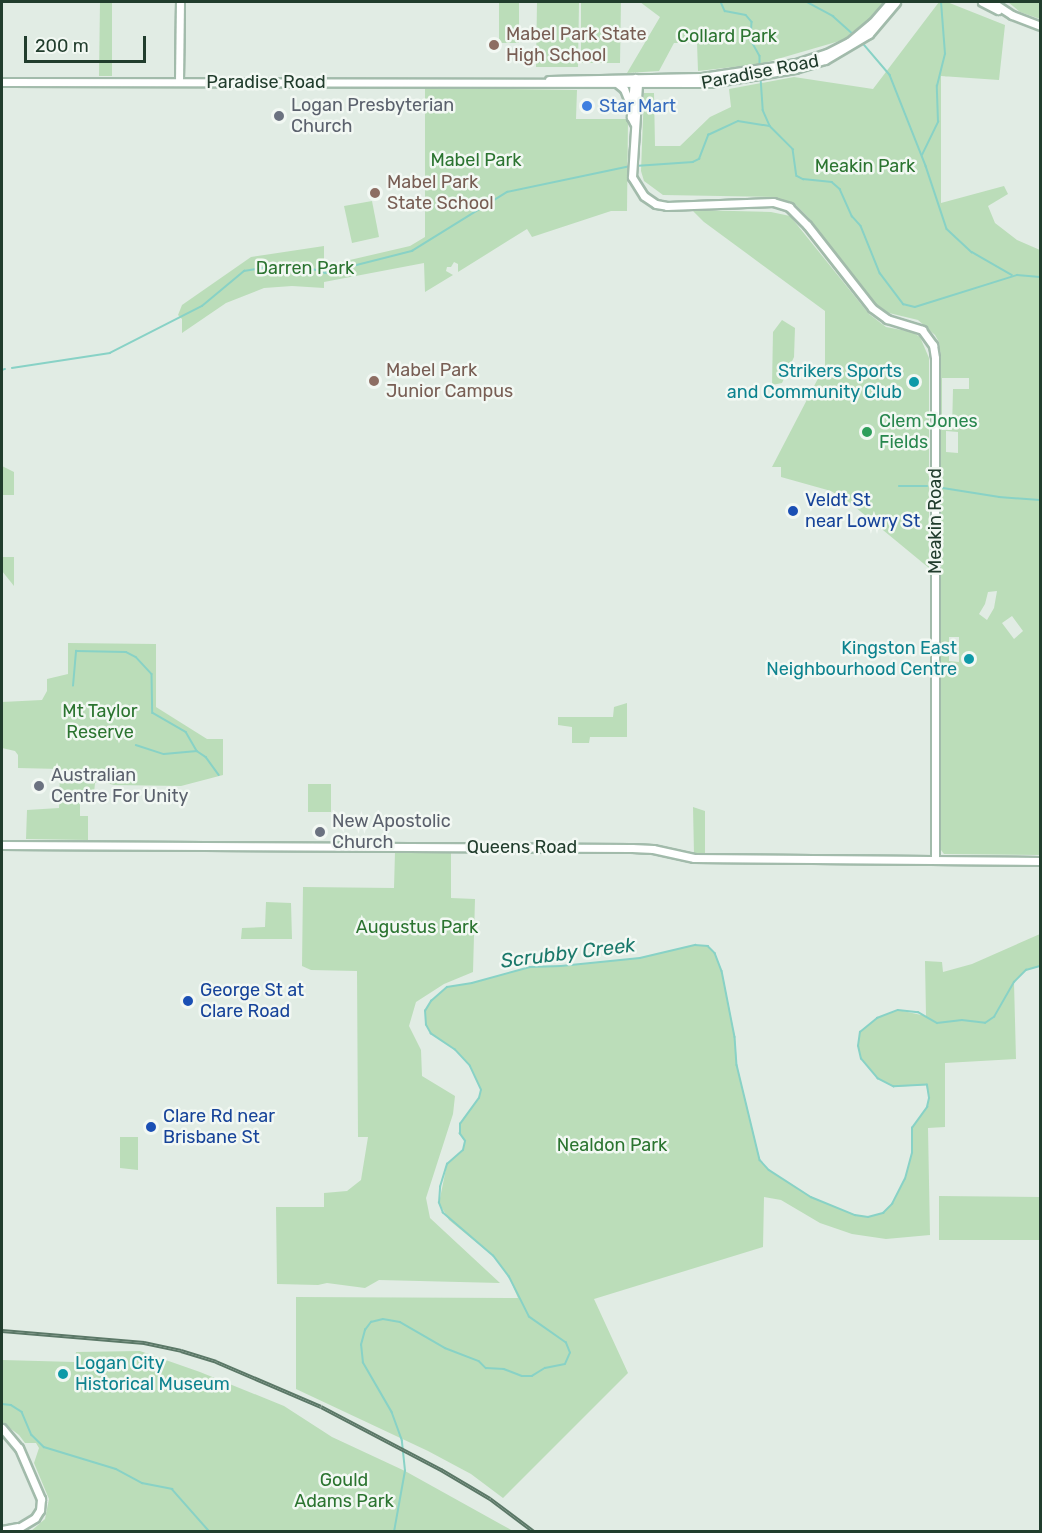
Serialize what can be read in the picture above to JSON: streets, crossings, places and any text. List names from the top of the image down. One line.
{"streets":{"street":["Paradise Road","Meakin Road","Queens Road"]},"crossings":[["Paradise Road","Meakin Road"],["Meakin Road","Queens Road"]],"water":["Scrubby Creek"],"parks":["Collard Park","Mabel Park","Meakin Park","Darren Park","Mt Taylor Reserve","Augustus Park","Nealdon Park","Gould Adams Park"],"places":["Mabel Park State High School","Star Mart","Logan Presbyterian Church","Mabel Park State School","Mabel Park Junior Campus","Strikers Sports and Community Club","Clem Jones Fields","Veldt St near Lowry St","Kingston East Neighbourhood Centre","Australian Centre For Unity","New Apostolic Church","George St at Clare Road","Clare Rd near Brisbane St","Logan City Historical Museum"],"scale_bar":"200 m"}
